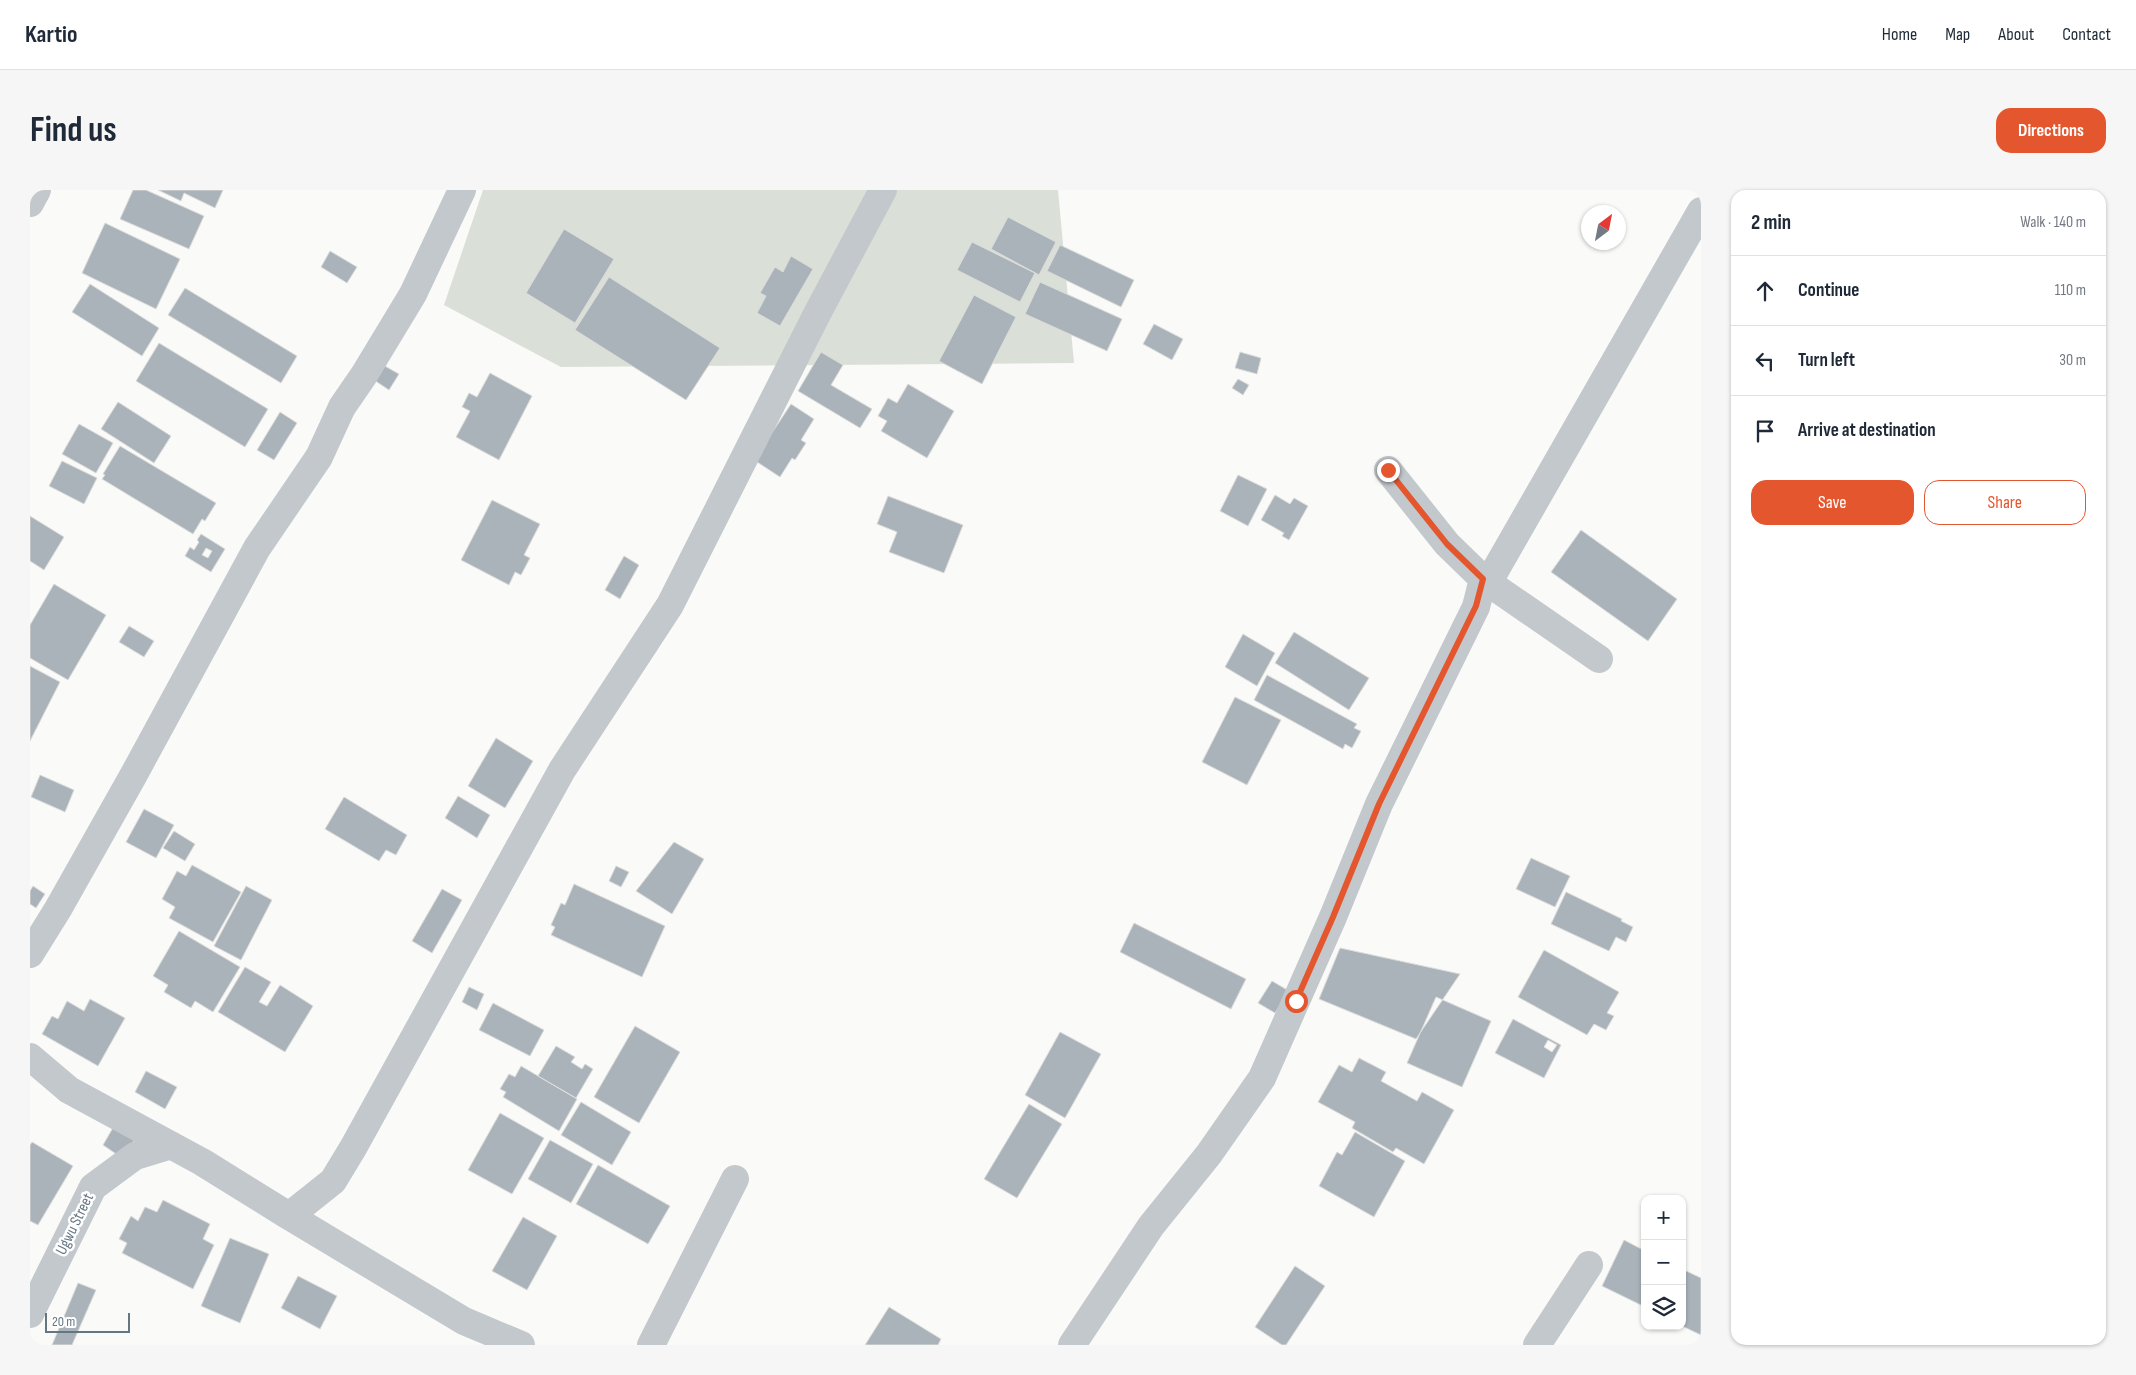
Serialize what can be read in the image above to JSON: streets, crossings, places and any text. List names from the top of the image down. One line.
{"streets":{"street":["Ugwu Street"]},"scale_bar":"20 m","north":"top right","page":{"header":"Kartio","nav":["Home","Map","About","Contact"],"buttons":["Directions",["Save","Share"]],"title":"Find us","heading":["2 min","Walk · 140 m"],"list":[["Continue","110 m"],["Turn left","30 m"],"Arrive at destination"],"map_buttons":["+","−"],"scale":"20 m"}}
